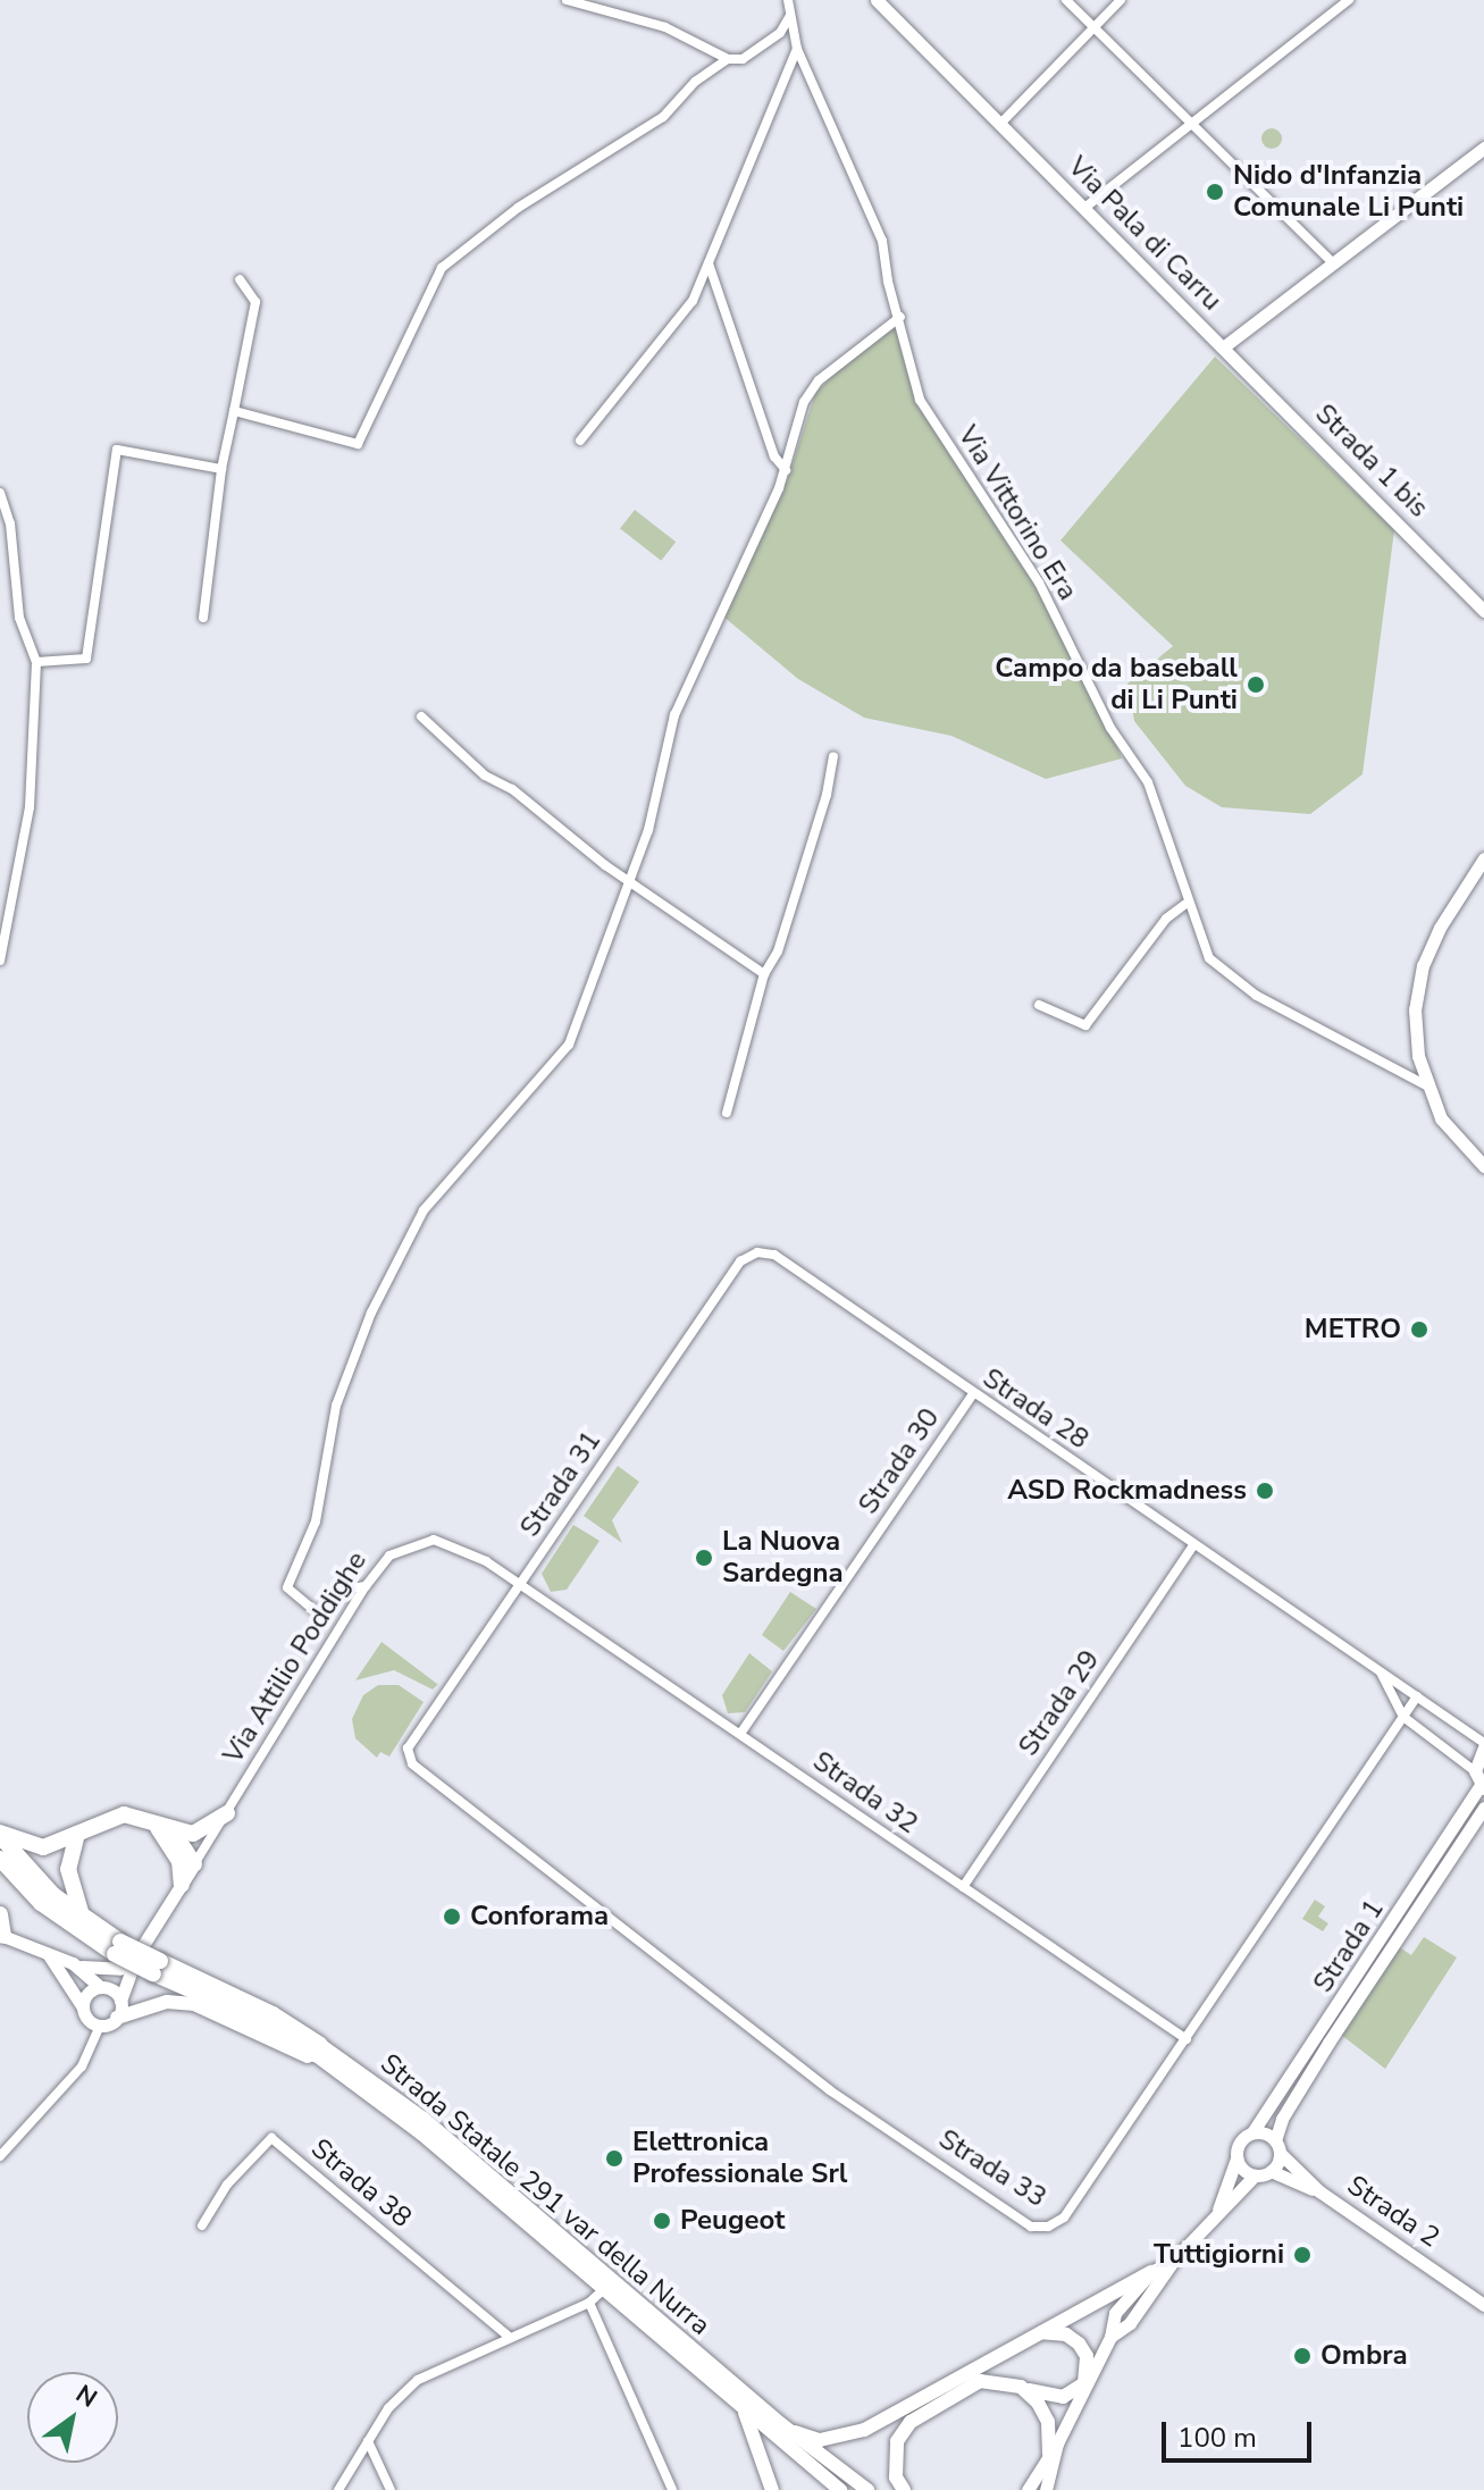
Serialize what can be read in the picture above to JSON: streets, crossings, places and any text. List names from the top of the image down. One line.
{"streets":{"highway":["Strada Statale 291 var della Nurra"],"street":["Via Pala di Carru","Strada 1 bis","Via Vittorino Era","Strada 28","Strada 30","Strada 31","Via Attilio Poddighe","Strada 29","Strada 32","Strada 1","Strada 33","Strada 38","Strada 2"]},"crossings":[["Via Pala di Carru","Strada 1 bis"],["Strada 28","Strada 30"],["Strada 28","Strada 31"],["Strada 28","Strada 29"],["Strada 28","Strada 1"],["Strada 28","Strada 33"],["Strada 30","Strada 32"],["Strada 31","Via Attilio Poddighe"],["Strada 31","Strada 32"],["Strada 31","Strada 33"],["Via Attilio Poddighe","Strada 32"],["Strada 29","Strada 32"],["Strada 32","Strada 33"],["Strada 1","Strada 2"]],"places":["Nido d'Infanzia Comunale Li Punti","Campo da baseball di Li Punti","METRO","ASD Rockmadness","La Nuova Sardegna","Conforama","Elettronica Professionale Srl","Peugeot","Tuttigiorni","Ombra"],"scale_bar":"100 m","north":"top right"}
